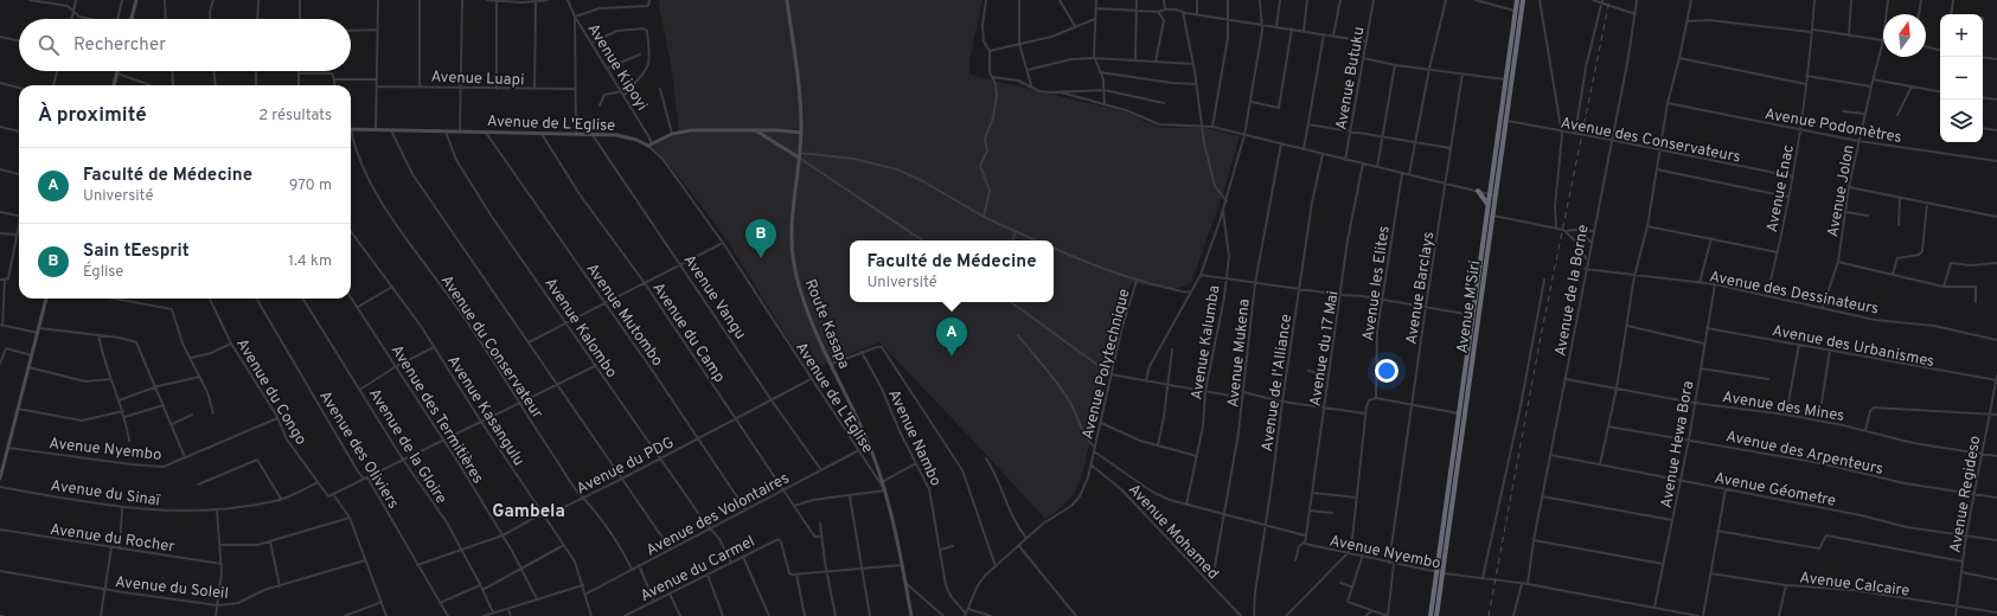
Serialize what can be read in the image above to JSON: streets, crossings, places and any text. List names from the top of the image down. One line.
{"streets":{"highway":["Avenue M'Siri"],"street":["Avenue Kipoyi","Avenue Luapi","Avenue Butuku","Avenue de L'Eglise","Avenue Podomètres","Avenue des Conservateurs","Avenue Enac","Avenue Jolon","Avenue les Elites","Avenue Barclays","Avenue de la Borne","Avenue des Dessinateurs","Avenue Vangu","Avenue Mutombo","Route Kasapa","Avenue Kalombo","Avenue du Camp","Avenue Kalumba","Avenue des Urbanismes","Avenue du Conservateur","Avenue du 17 Mai","Avenue Mukena","Avenue Polytechnique","Avenue de l'Alliance","Avenue du Congo","Avenue des Mines","Avenue Kasangulu","Avenue des Termitières","Avenue Nambo","Avenue Hewa Bora","Avenue de la Gloire","Avenue Nyembo","Avenue des Oliviers","Avenue des Arpenteurs","Avenue du PDG","Avenue Géometre","Avenue du Sinaï","Avenue Regideso","Avenue des Volontaires","Avenue Mohamed","Avenue du Rocher","Avenue du Carmel","Avenue Calcaire","Avenue du Soleil"]},"crossings":[["Avenue Kipoyi","Avenue de L'Eglise"],["Avenue de L'Eglise","Avenue Vangu"],["Avenue de L'Eglise","Avenue Mutombo"],["Avenue de L'Eglise","Route Kasapa"],["Avenue de L'Eglise","Avenue Kalombo"],["Avenue de L'Eglise","Avenue du Camp"],["Avenue de L'Eglise","Avenue du PDG"],["Avenue de L'Eglise","Avenue des Volontaires"],["Avenue Podomètres","Avenue Enac"],["Avenue Podomètres","Avenue Jolon"],["Avenue des Conservateurs","Avenue Enac"],["Avenue des Conservateurs","Avenue de la Borne"],["Avenue des Conservateurs","Avenue M'Siri"],["Avenue Enac","Avenue des Dessinateurs"],["Avenue Jolon","Avenue des Dessinateurs"],["Avenue Barclays","Avenue Nyembo"],["Avenue de la Borne","Avenue des Dessinateurs"],["Avenue de la Borne","Avenue des Mines"],["Avenue de la Borne","Avenue Nyembo"],["Avenue de la Borne","Avenue Géometre"],["Avenue des Dessinateurs","Avenue Hewa Bora"],["Avenue Vangu","Avenue du PDG"],["Avenue Vangu","Avenue des Volontaires"],["Avenue M'Siri","Avenue Nyembo"],["Avenue Mutombo","Avenue du PDG"],["Avenue Mutombo","Avenue des Volontaires"],["Avenue Kalombo","Avenue du PDG"],["Avenue Kalombo","Avenue des Volontaires"],["Avenue Kalombo","Avenue du Carmel"],["Avenue du Camp","Avenue du PDG"],["Avenue du Camp","Avenue des Volontaires"],["Avenue des Urbanismes","Avenue Hewa Bora"],["Avenue des Urbanismes","Avenue Regideso"],["Avenue du Conservateur","Avenue du PDG"],["Avenue du Conservateur","Avenue des Volontaires"],["Avenue Polytechnique","Avenue Nambo"],["Avenue Polytechnique","Avenue Mohamed"],["Avenue du Congo","Avenue Nyembo"],["Avenue du Congo","Avenue du Sinaï"],["Avenue du Congo","Avenue du Soleil"],["Avenue des Mines","Avenue Hewa Bora"],["Avenue des Mines","Avenue Regideso"],["Avenue Kasangulu","Avenue du PDG"],["Avenue Kasangulu","Avenue des Volontaires"],["Avenue des Termitières","Avenue du PDG"],["Avenue Hewa Bora","Avenue Nyembo"],["Avenue Hewa Bora","Avenue des Arpenteurs"],["Avenue Hewa Bora","Avenue Géometre"],["Avenue de la Gloire","Avenue du PDG"],["Avenue des Oliviers","Avenue du PDG"],["Avenue des Arpenteurs","Avenue Regideso"],["Avenue Géometre","Avenue Regideso"],["Avenue Regideso","Avenue Calcaire"]],"districts":["Gambela"],"north":"top","page":{"map_buttons":["+","−"],"search":"Rechercher","heading":["À proximité","2 résultats"],"list":[{"mark":"A","name":"Faculté de Médecine","note":"Université","value":"970 m"},{"mark":"B","name":"Sain tEesprit","note":"Église","value":"1.4 km"}],"pins":["B","A"],"popup":["Faculté de Médecine","Université"]}}
